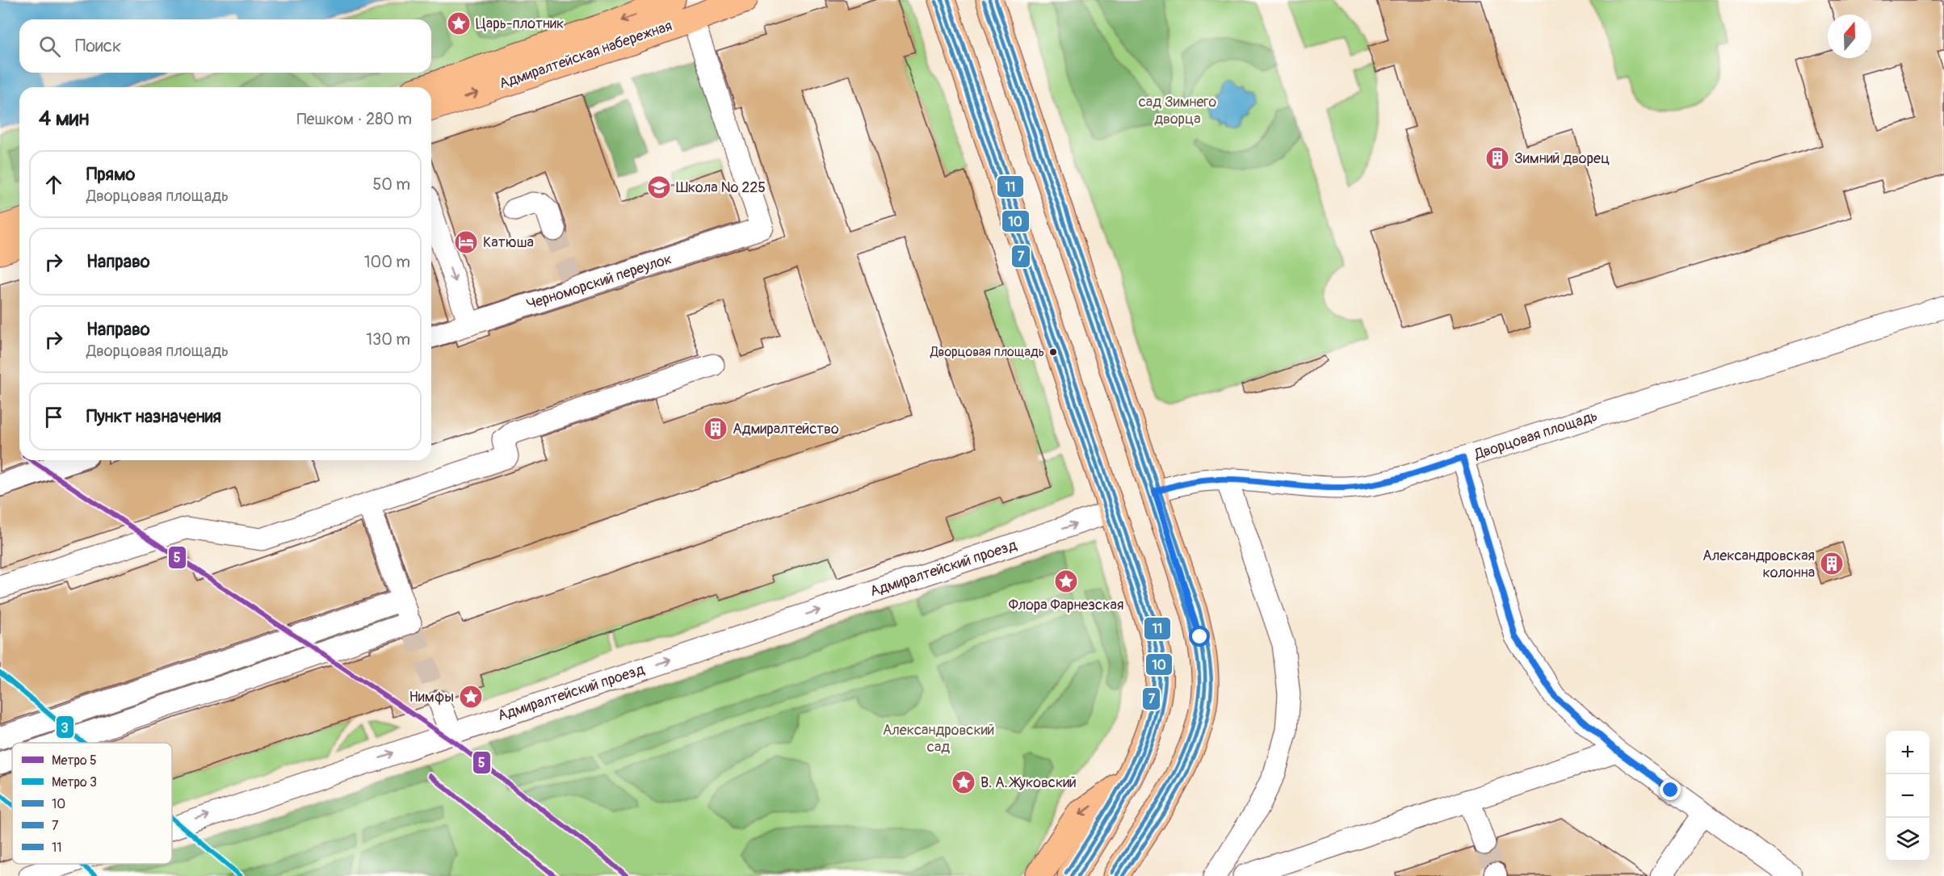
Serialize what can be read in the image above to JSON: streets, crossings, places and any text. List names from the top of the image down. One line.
{"streets":{"main road":["Адмиралтейская набережная"],"street":["Черноморский переулок","Дворцовая площадь","Адмиралтейский проезд"]},"crossings":[["Адмиралтейская набережная","Черноморский переулок"]],"parks":["сад Зимнего дворца","Александровский сад"],"places":{"place":["Царь-плотник","Флора Фарнезская","Нимфы","В. А. Жуковский"],"building":["Зимний дворец","Адмиралтейство","Александровская колонна"],"school or university":["Школа № 225"],"hotel":["Катюша"],"other":["Дворцовая площадь"]},"lines":["transit line 10","transit line 11","transit line 7","metro line 5","metro line 3"],"legend":["Метро 5","Метро 3","10","7","11"],"north":"top","page":{"search":"Поиск","heading":["4 мин","Пешком · 280 m"],"list":[["Прямо","Дворцовая площадь","50 m"],["Направо","100 m"],["Направо","Дворцовая площадь","130 m"],"Пункт назначения"],"map_buttons":["+","−"]}}
